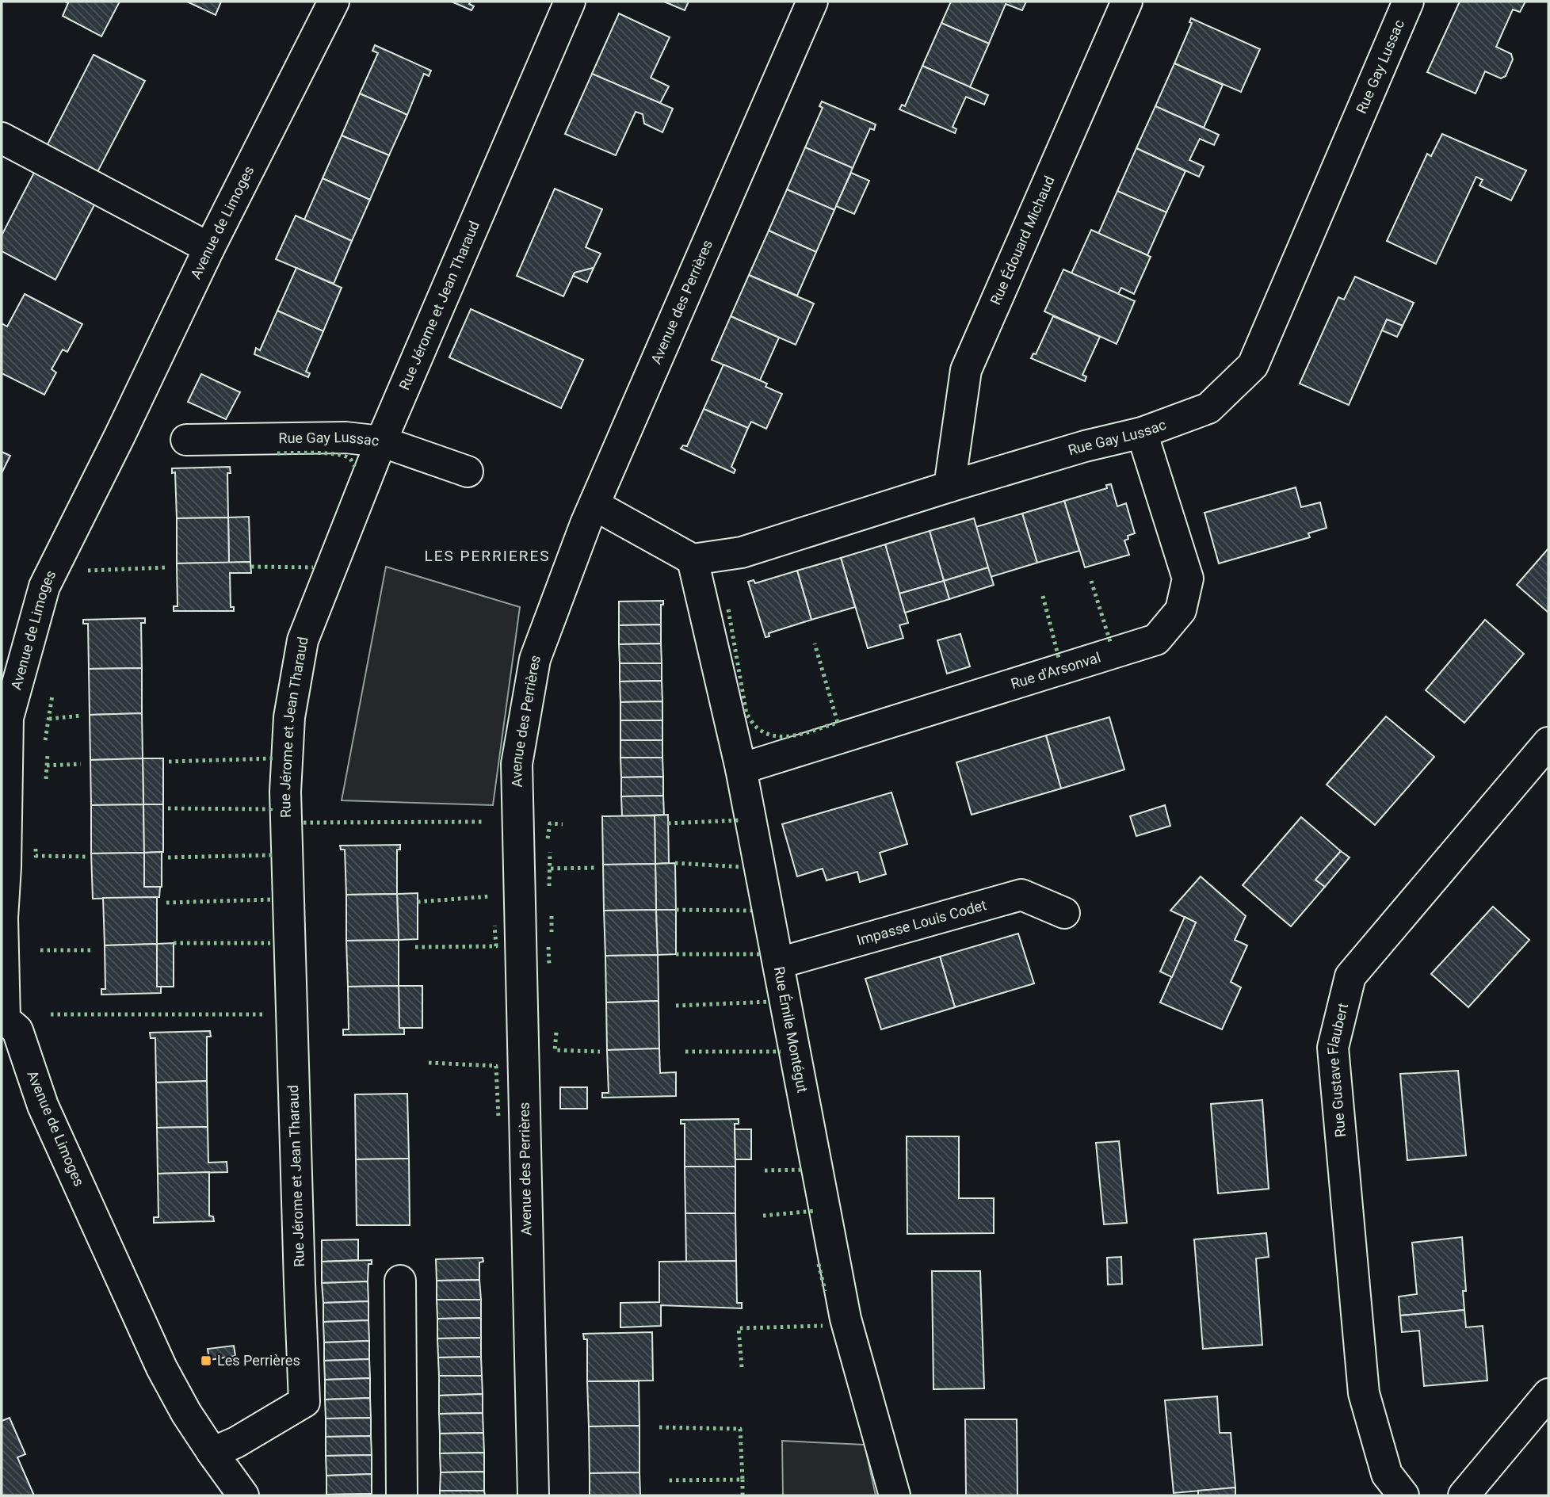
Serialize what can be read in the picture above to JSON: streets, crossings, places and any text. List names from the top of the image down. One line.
{"streets":{"street":["Rue Gay Lussac","Avenue de Limoges","Rue Édouard Michaud","Avenue des Perrières","Rue Jérome et Jean Tharaud","Rue d'Arsonval","Impasse Louis Codet","Rue Émile Montégut","Rue Gustave Flaubert"]},"crossings":[["Rue Gay Lussac","Rue Édouard Michaud"],["Rue Gay Lussac","Rue Jérome et Jean Tharaud"],["Rue Gay Lussac","Rue d'Arsonval"],["Rue Gay Lussac","Rue Émile Montégut"],["Avenue de Limoges","Rue Jérome et Jean Tharaud"],["Rue d'Arsonval","Rue Émile Montégut"],["Impasse Louis Codet","Rue Émile Montégut"]],"districts":["LES PERRIERES"],"places":{"transit":["Les Perrières"]}}
